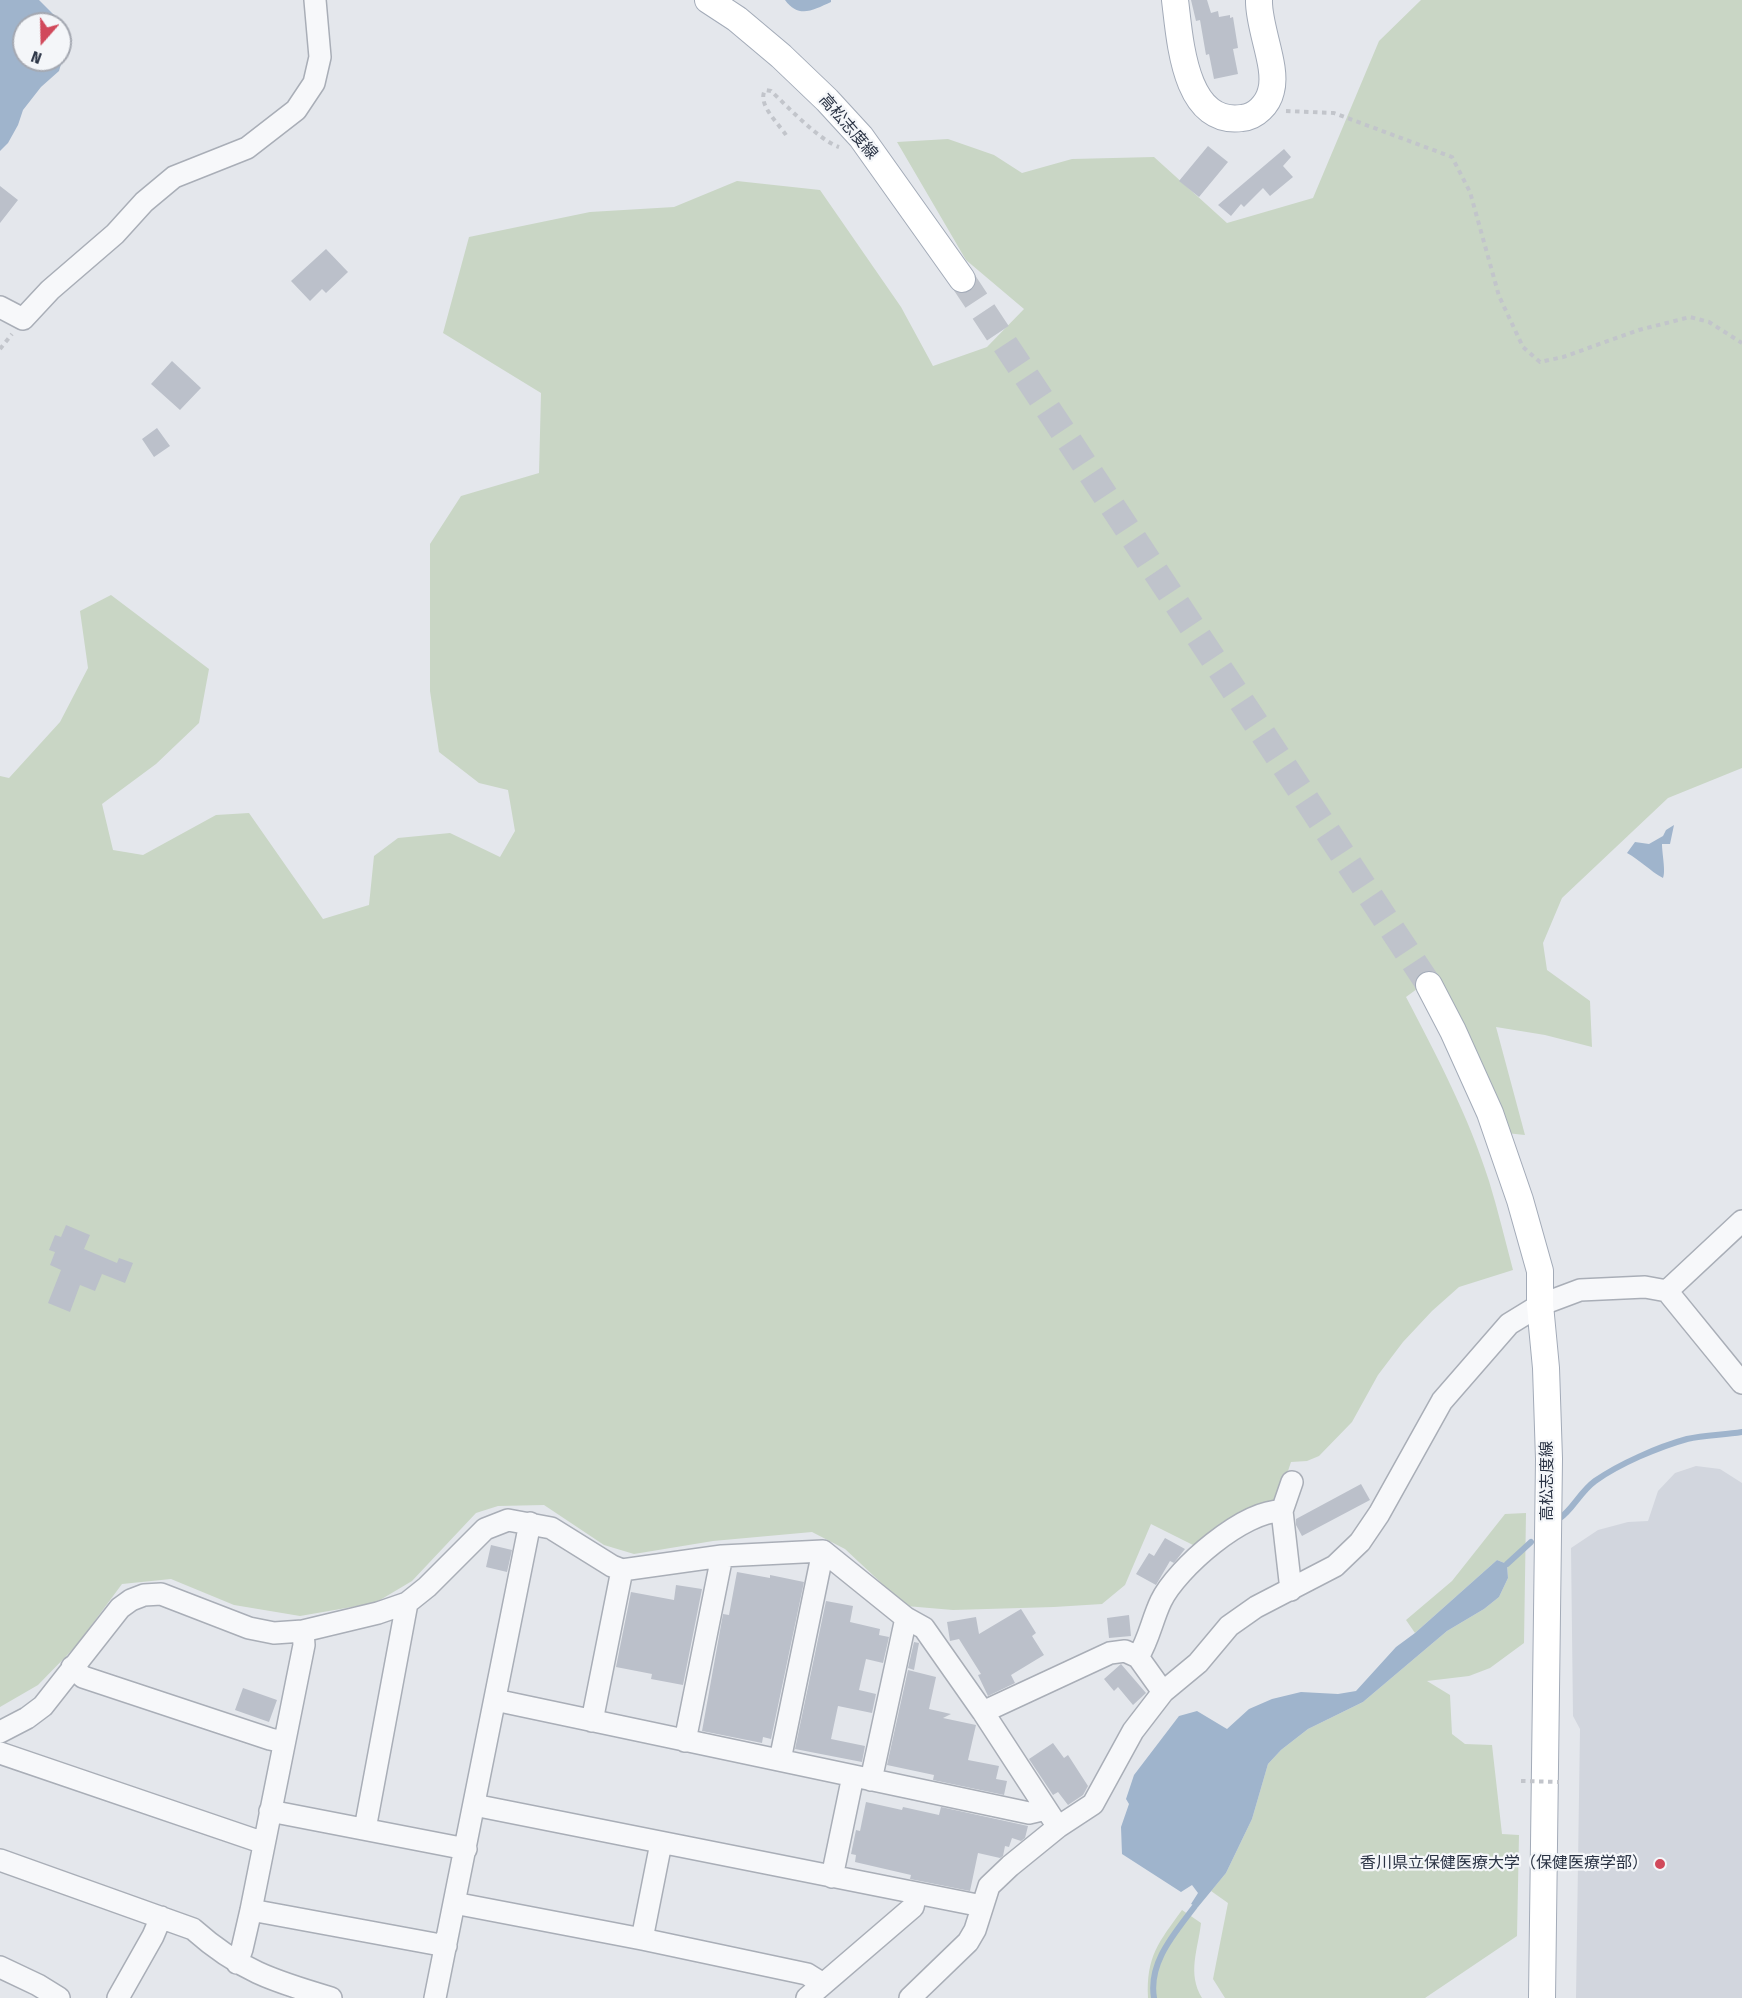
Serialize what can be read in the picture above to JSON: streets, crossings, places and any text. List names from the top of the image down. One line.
{"streets":{"main road":["高松志度線"]},"places":["香川県立保健医療大学（保健医療学部）"],"north":"bottom"}
